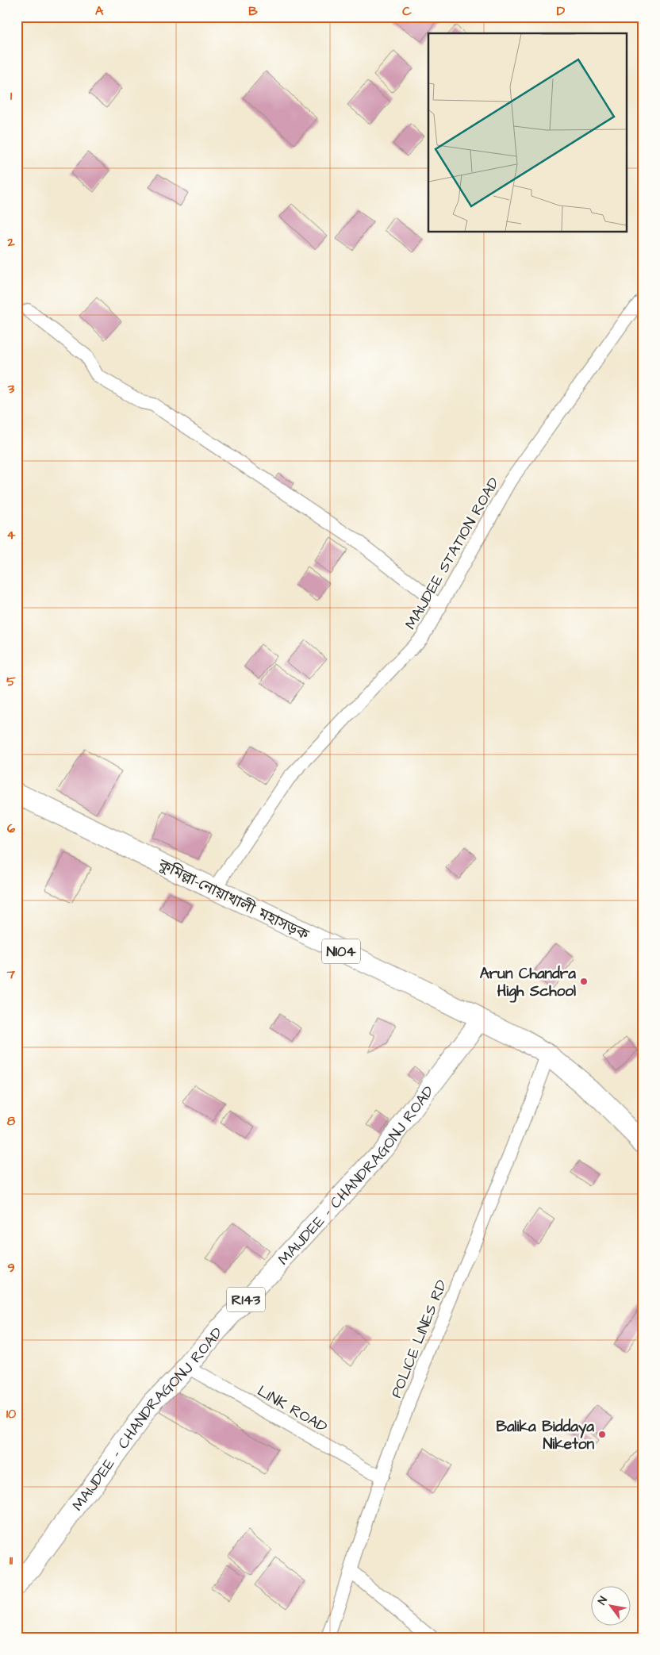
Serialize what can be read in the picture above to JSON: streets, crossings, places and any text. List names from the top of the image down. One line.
{"streets":{"highway":["কুমিল্লা–নোয়াখালী মহাসড়ক","N104"],"main road":["MAIJDEE - CHANDRAGONJ ROAD","R143"],"street":["MAIJDEE STATION ROAD","POLICE LINES RD","LINK ROAD"]},"crossings":[["MAIJDEE STATION ROAD","কুমিল্লা–নোয়াখালী মহাসড়ক"],["কুমিল্লা–নোয়াখালী মহাসড়ক","MAIJDEE - CHANDRAGONJ ROAD"],["কুমিল্লা–নোয়াখালী মহাসড়ক","POLICE LINES RD"],["MAIJDEE - CHANDRAGONJ ROAD","LINK ROAD"],["POLICE LINES RD","LINK ROAD"]],"places":["Arun Chandra High School","Balika Biddaya Niketon"],"north":"top left","grid":{"columns":["A","B","C","D"],"rows":["1","2","3","4","5","6","7","8","9","10","11"]}}
